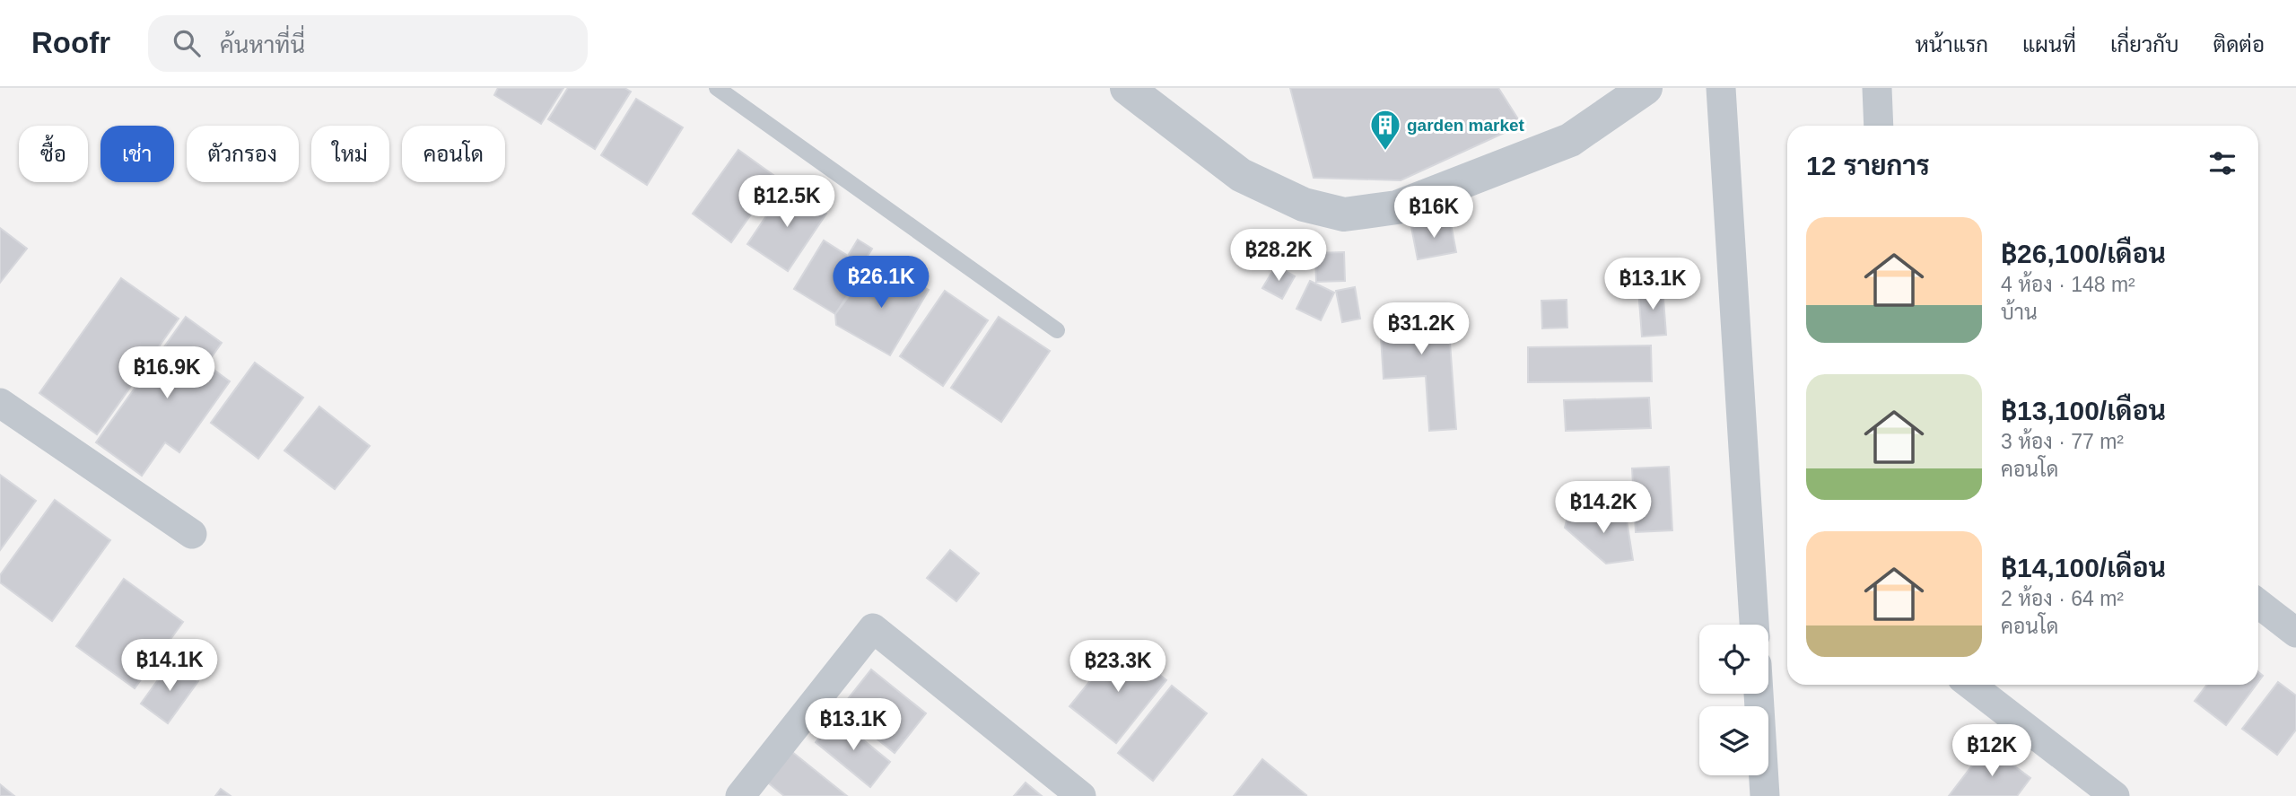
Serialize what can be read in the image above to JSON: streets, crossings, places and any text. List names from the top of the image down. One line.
{"places":{"building":["garden market"]},"page":{"header":"Roofr","search":"ค้นหาที่นี่","nav":["หน้าแรก","แผนที่","เกี่ยวกับ","ติดต่อ"],"chip":["ซื้อ","เช่า","ตัวกรอง","ใหม่","คอนโด"],"heading":"12 รายการ","price":["฿12.5K","฿16K","฿28.2K","฿26.1K","฿13.1K","฿31.2K","฿16.9K","฿14.2K","฿14.1K","฿23.3K","฿13.1K","฿12K"],"list":[{"name":"฿26,100/เดือน","note":"4 ห้อง · 148 m² · บ้าน"},{"name":"฿13,100/เดือน","note":"3 ห้อง · 77 m² · คอนโด"},{"name":"฿14,100/เดือน","note":"2 ห้อง · 64 m² · คอนโด"}]}}
